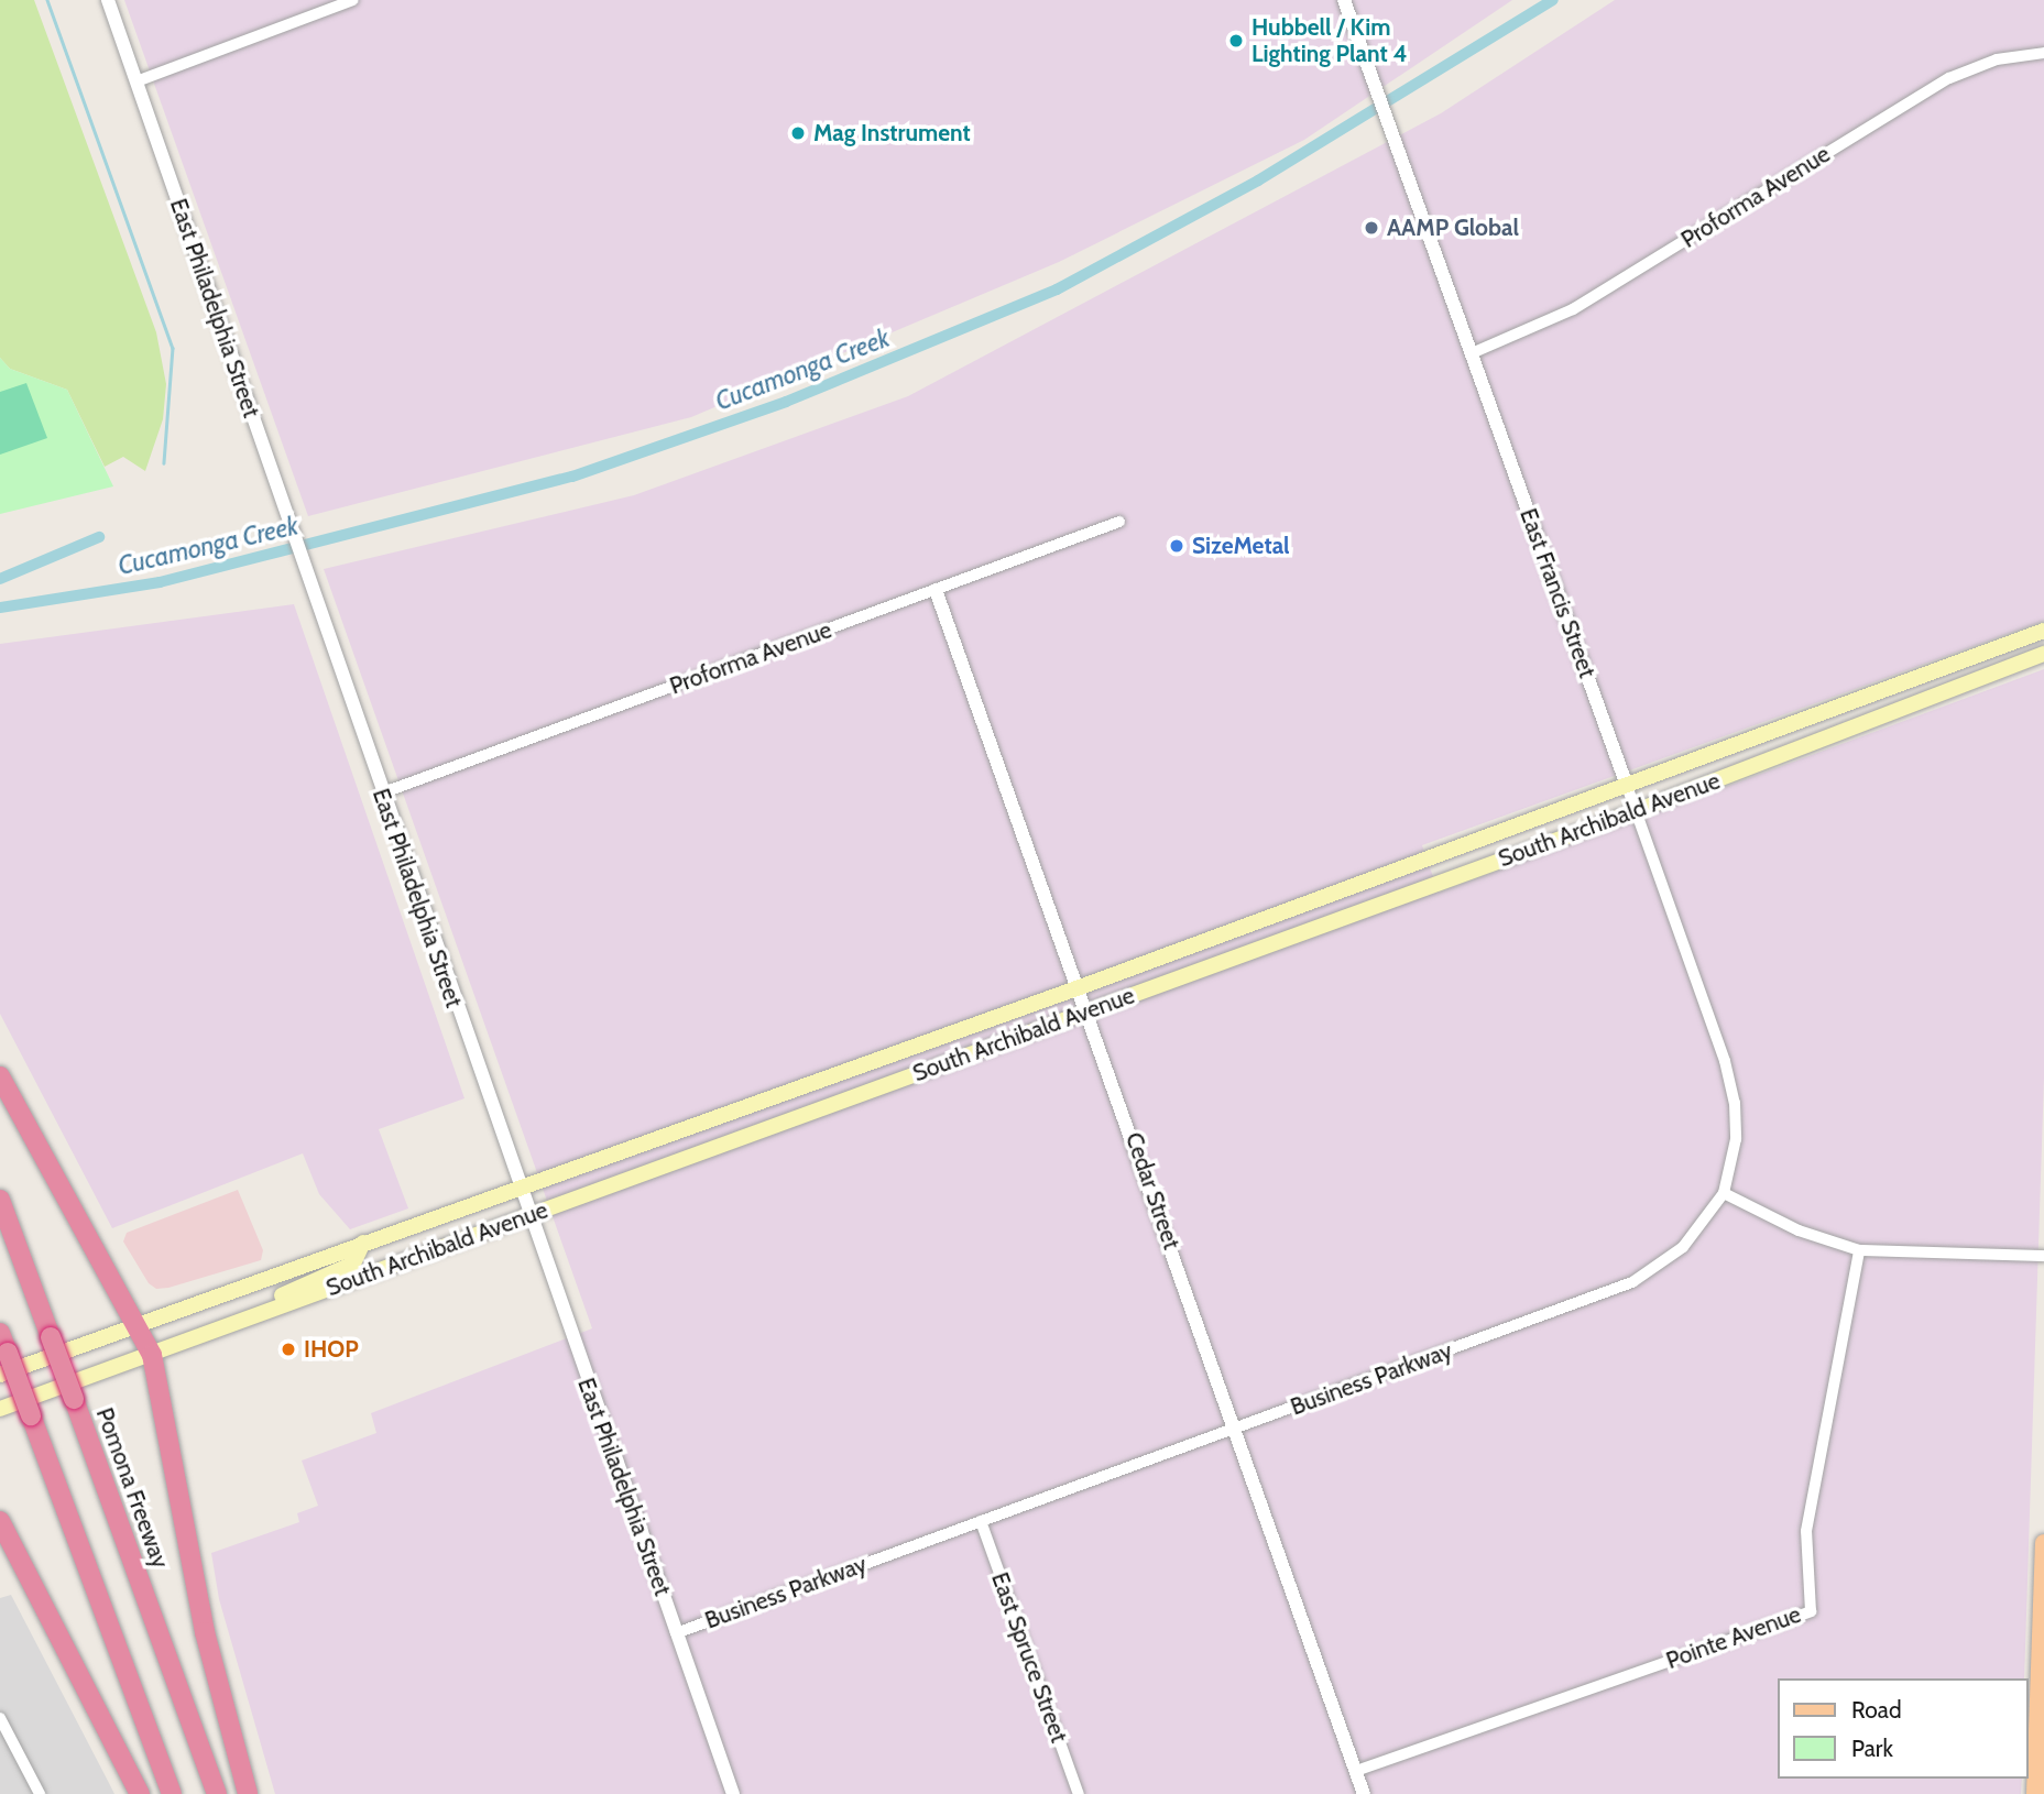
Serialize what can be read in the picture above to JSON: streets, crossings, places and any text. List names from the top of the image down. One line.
{"streets":{"highway":["Pomona Freeway"],"main road":["South Archibald Avenue"],"street":["Proforma Avenue","East Philadelphia Street","East Francis Street","Cedar Street","Business Parkway","Pointe Avenue","East Spruce Street"]},"crossings":[["Proforma Avenue","East Philadelphia Street"],["Proforma Avenue","East Francis Street"],["Proforma Avenue","Cedar Street"],["East Philadelphia Street","South Archibald Avenue"],["East Philadelphia Street","Business Parkway"],["East Francis Street","South Archibald Avenue"],["East Francis Street","Business Parkway"],["South Archibald Avenue","Cedar Street"],["Cedar Street","Business Parkway"],["Cedar Street","Pointe Avenue"],["Business Parkway","East Spruce Street"]],"water":["Cucamonga Creek"],"places":["Hubbell / Kim Lighting Plant 4","Mag Instrument","AAMP Global","SizeMetal","IHOP"],"legend":["Road","Park"]}
